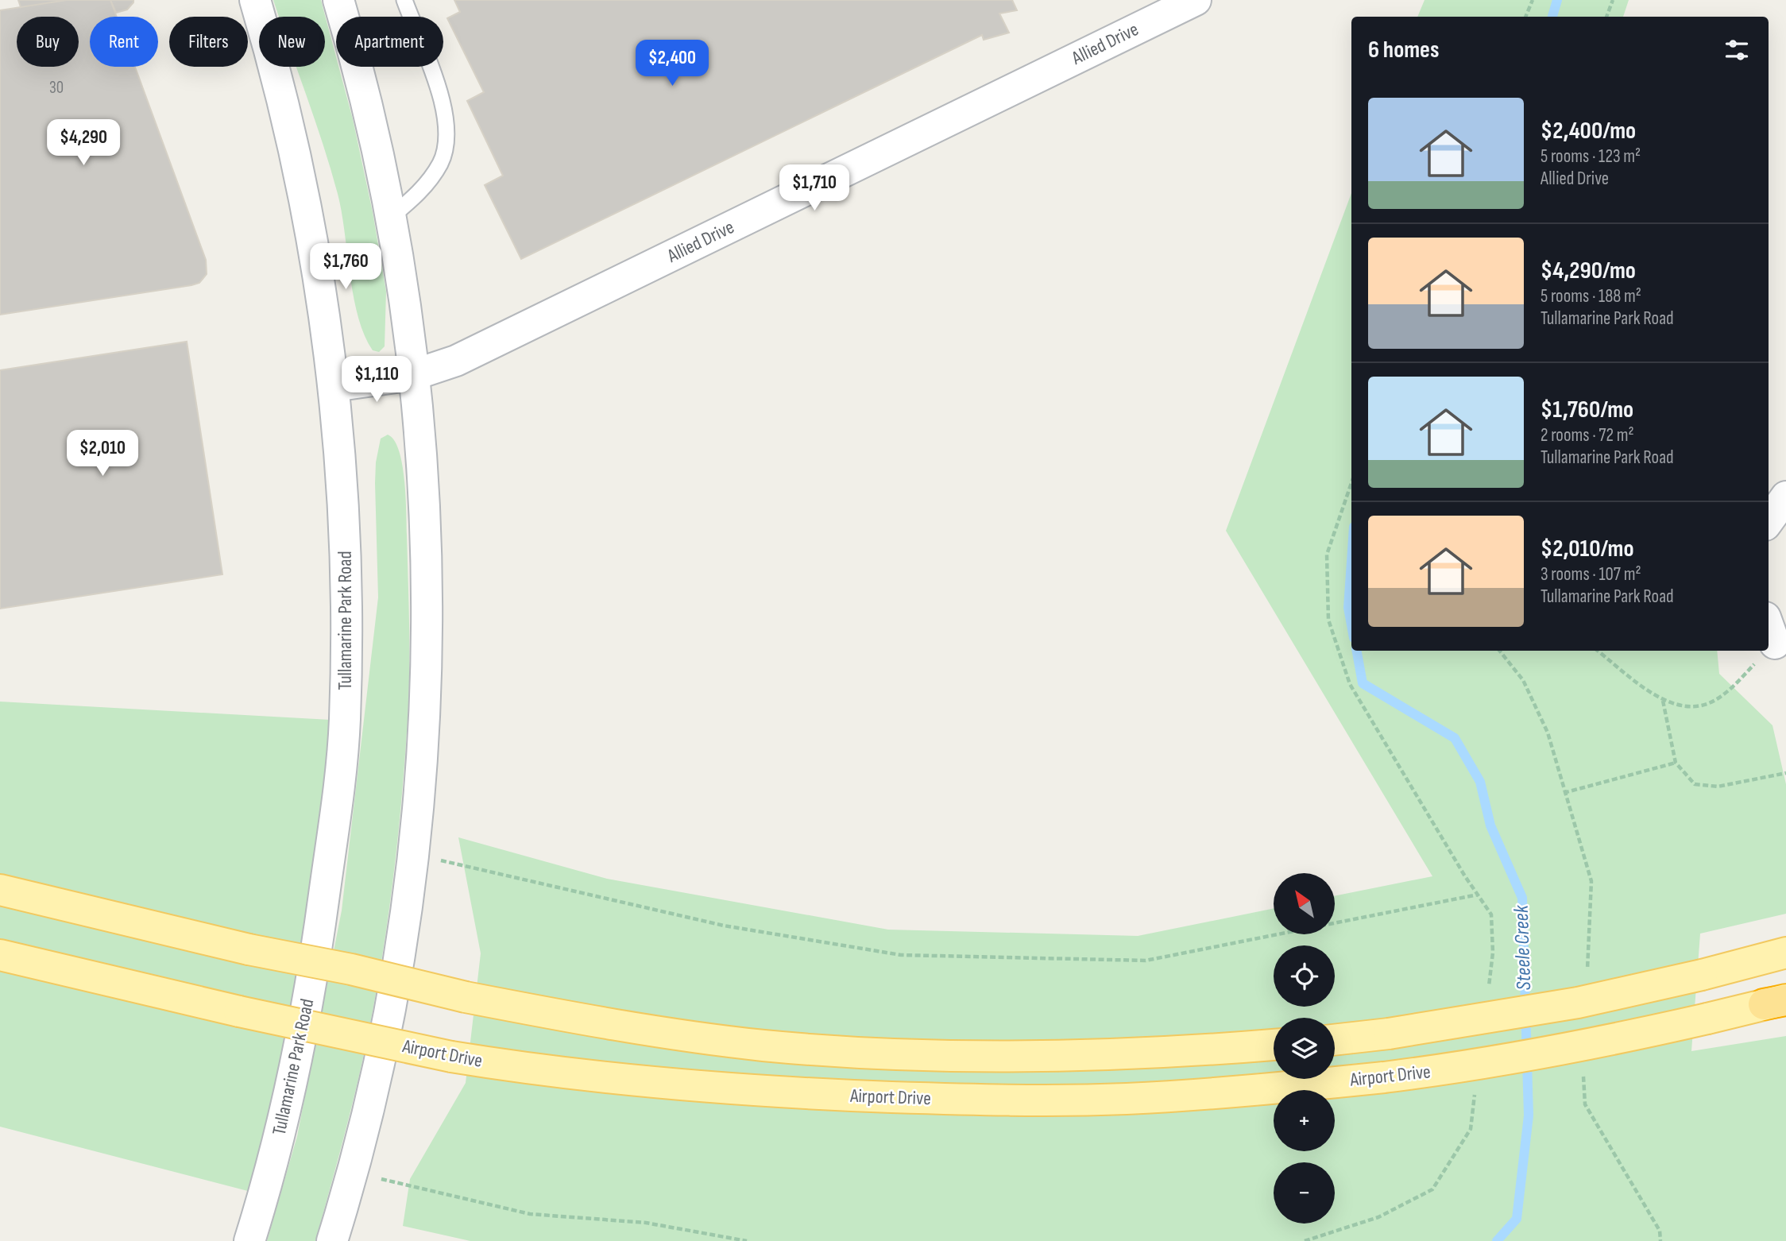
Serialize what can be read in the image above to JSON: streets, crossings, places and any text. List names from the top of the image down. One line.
{"streets":{"main road":["Airport Drive"],"street":["Allied Drive","Tullamarine Park Road"]},"crossings":[["Allied Drive","Tullamarine Park Road"]],"water":["Steele Creek"],"house_numbers":["30"],"north":"top left","page":{"chip":["Buy","Rent","Filters","New","Apartment"],"heading":"6 homes","price":["$2,400","$4,290","$1,710","$1,760","$1,110","$2,010"],"list":[{"name":"$2,400/mo","note":"5 rooms · 123 m² · Allied Drive"},{"name":"$4,290/mo","note":"5 rooms · 188 m² · Tullamarine Park Road"},{"name":"$1,760/mo","note":"2 rooms · 72 m² · Tullamarine Park Road"},{"name":"$2,010/mo","note":"3 rooms · 107 m² · Tullamarine Park Road"}],"map_buttons":["+","−"]}}
